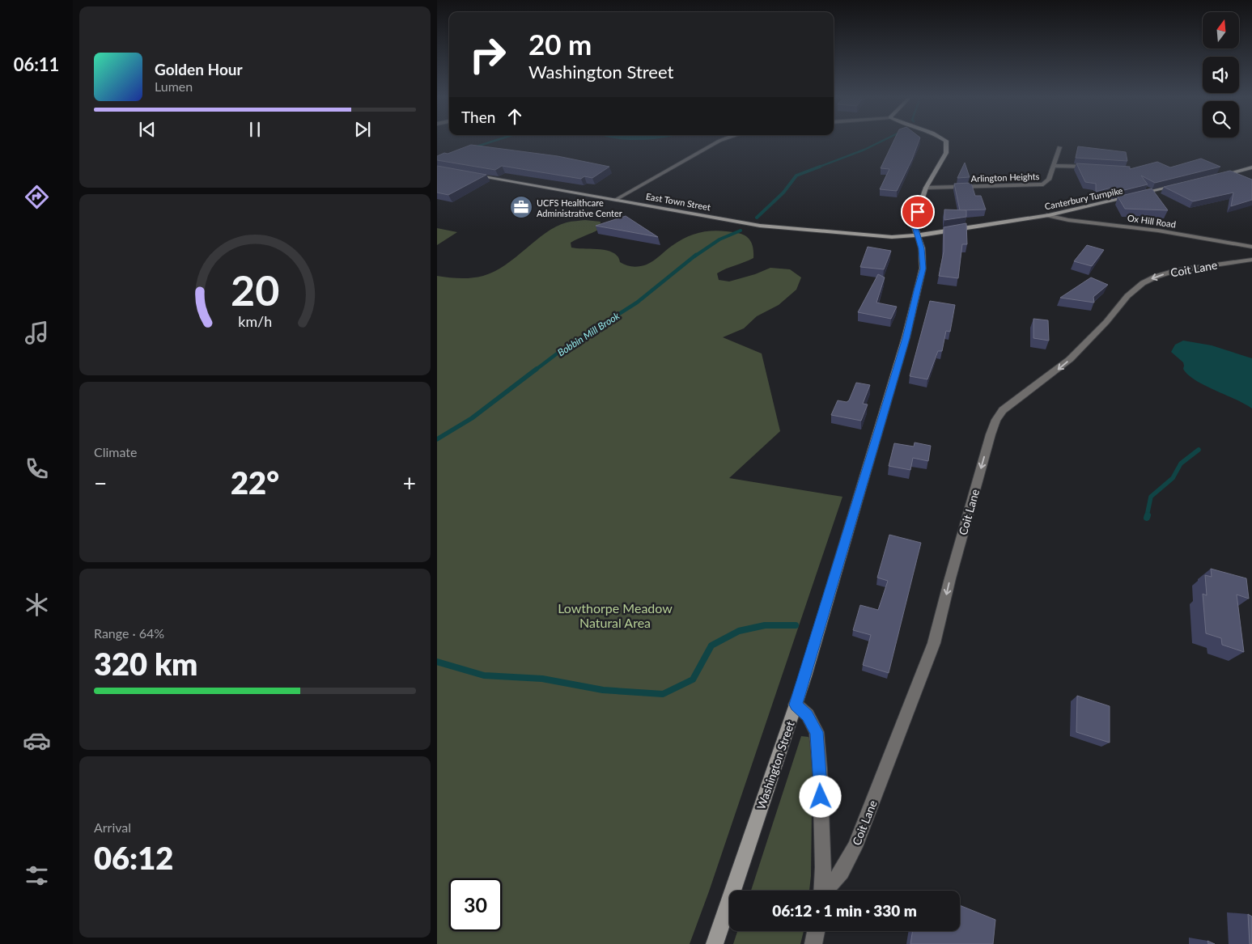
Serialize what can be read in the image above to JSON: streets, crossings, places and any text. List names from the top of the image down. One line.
{"streets":{"street":["Arlington Heights","Canterbury Turnpike","East Town Street","Ox Hill Road","Coit Lane","Washington Street"]},"crossings":[["Arlington Heights","Washington Street"],["Canterbury Turnpike","East Town Street"],["Canterbury Turnpike","Ox Hill Road"],["Canterbury Turnpike","Washington Street"],["East Town Street","Washington Street"]],"one_way":["Coit Lane"],"water":["Bobbin Mill Brook"],"parks":["Lowthorpe Meadow Natural Area"],"places":{"office":["UCFS Healthcare Administrative Center"]},"north":"top","page":{"tabs":"06:11","turn":["20 m","Washington Street"],"song":["Golden Hour","Lumen"],"then":"Then","tile":["Climate",["Range · 64%","320 km"],["Arrival","06:12"]],"heat":["−","22°","+"],"limit":"30","trip":"06:12 · 1 min · 330 m","gauge":["20","km/h"]}}
